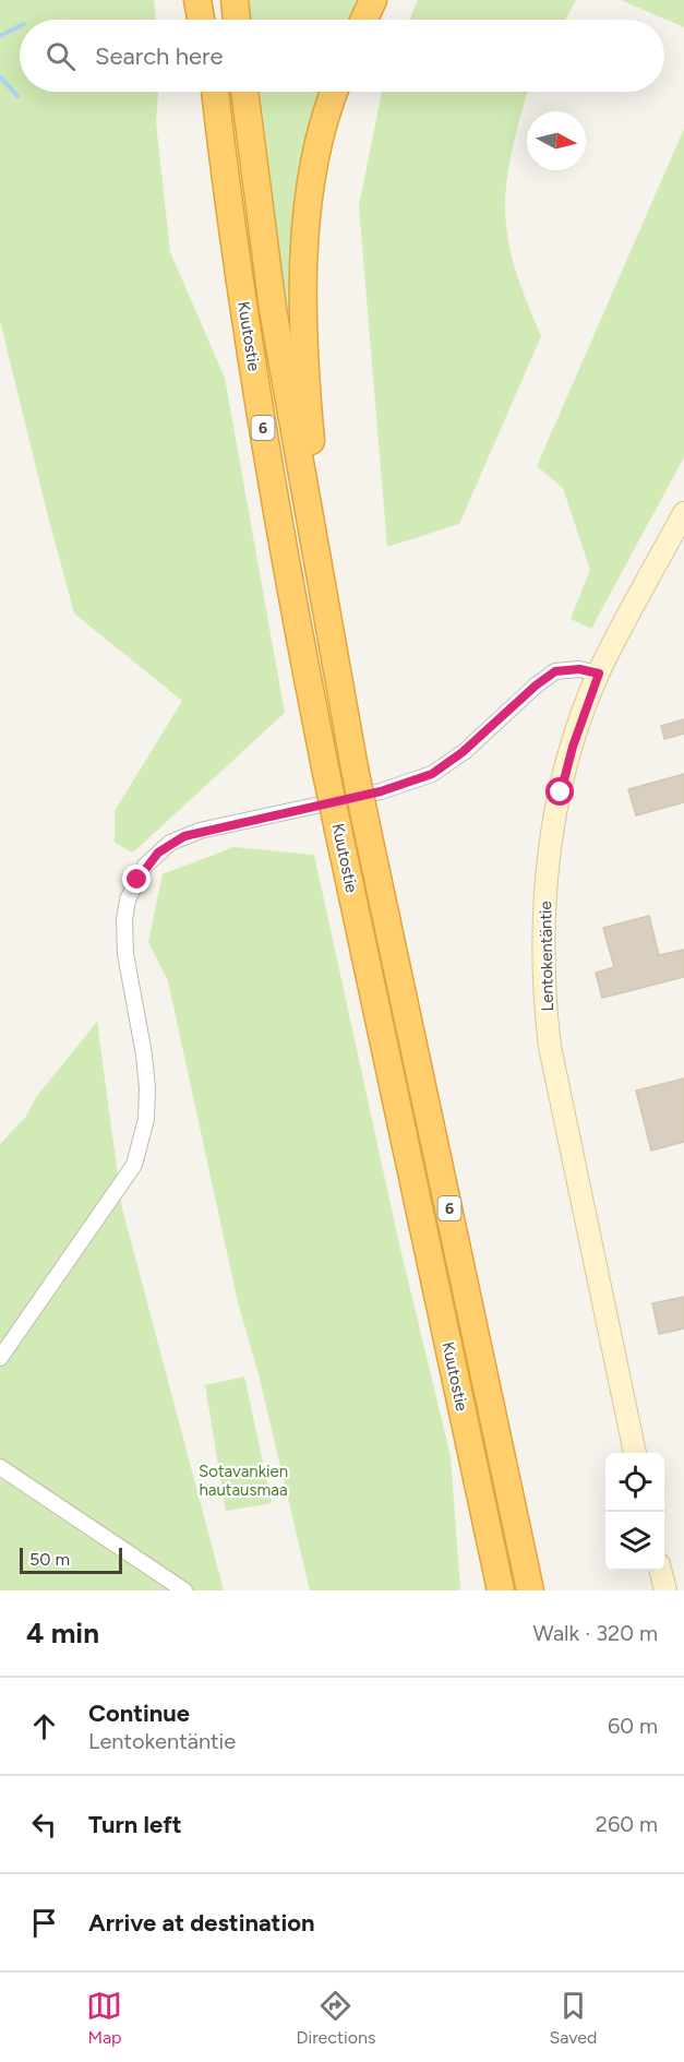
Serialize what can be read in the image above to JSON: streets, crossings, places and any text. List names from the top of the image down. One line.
{"streets":{"highway":["Kuutostie","6"],"street":["Lentokentäntie"]},"parks":["Sotavankien hautausmaa"],"scale_bar":"50 m","north":"right","page":{"search":"Search here","scale":"50 m","heading":["4 min","Walk · 320 m"],"list":[["Continue","Lentokentäntie","60 m"],["Turn left","260 m"],"Arrive at destination"],"nav":["Map","Directions","Saved"]}}
